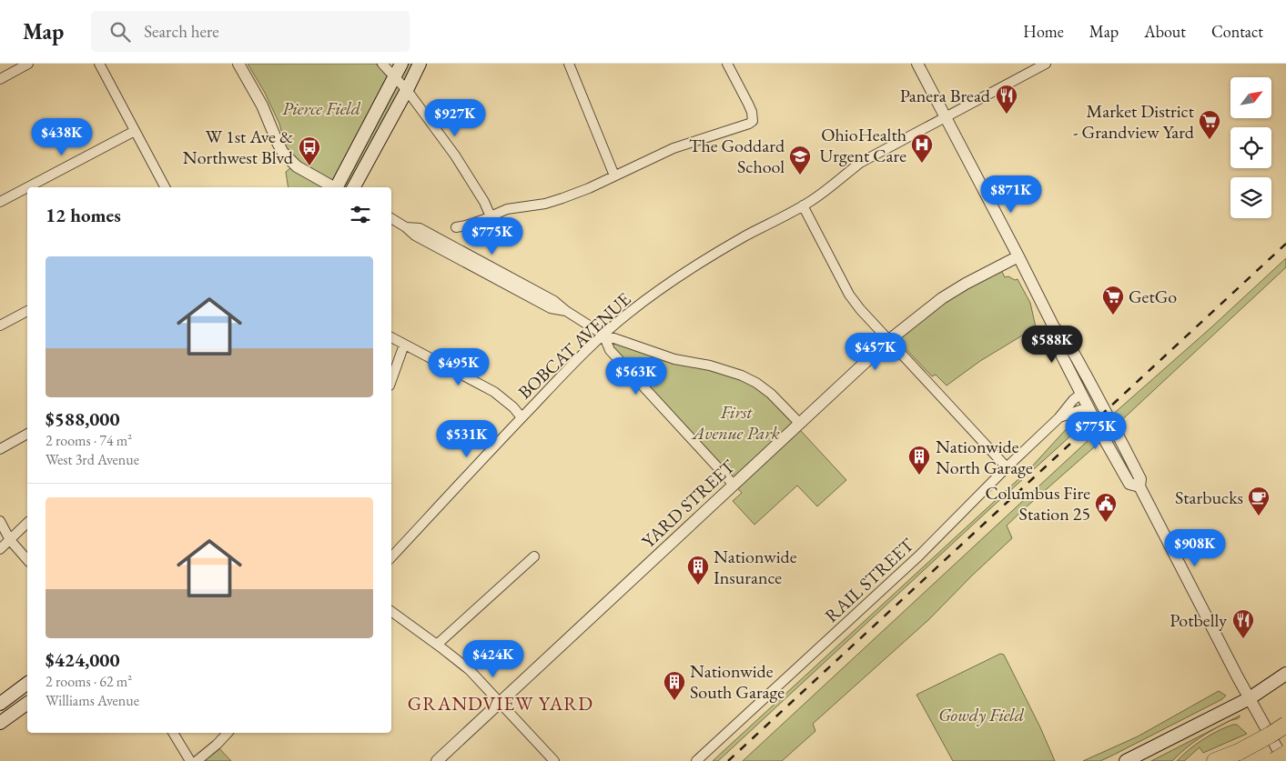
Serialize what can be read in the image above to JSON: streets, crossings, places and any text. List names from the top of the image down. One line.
{"streets":{"street":["BOBCAT AVENUE","YARD STREET","RAIL STREET"]},"districts":["GRANDVIEW YARD"],"parks":["Pierce Field","First Avenue Park","Gowdy Field"],"places":{"restaurant":["Panera Bread","Potbelly"],"supermarket":["Market District - Grandview Yard","GetGo"],"hospital":["OhioHealth Urgent Care"],"bus stop":["W 1st Ave & Northwest Blvd"],"school or university":["The Goddard School"],"building":["Nationwide North Garage","Nationwide Insurance","Nationwide South Garage"],"cafe":["Starbucks"],"public building":["Columbus Fire Station 25"]},"north":"top right","page":{"header":"Map","search":"Search here","nav":["Home","Map","About","Contact"],"price":["$927K","$438K","$871K","$775K","$588K","$457K","$495K","$563K","$775K","$531K","$908K","$424K"],"heading":"12 homes","list":[{"name":"$588,000","note":"2 rooms · 74 m² · West 3rd Avenue"},{"name":"$424,000","note":"2 rooms · 62 m² · Williams Avenue"}]}}
